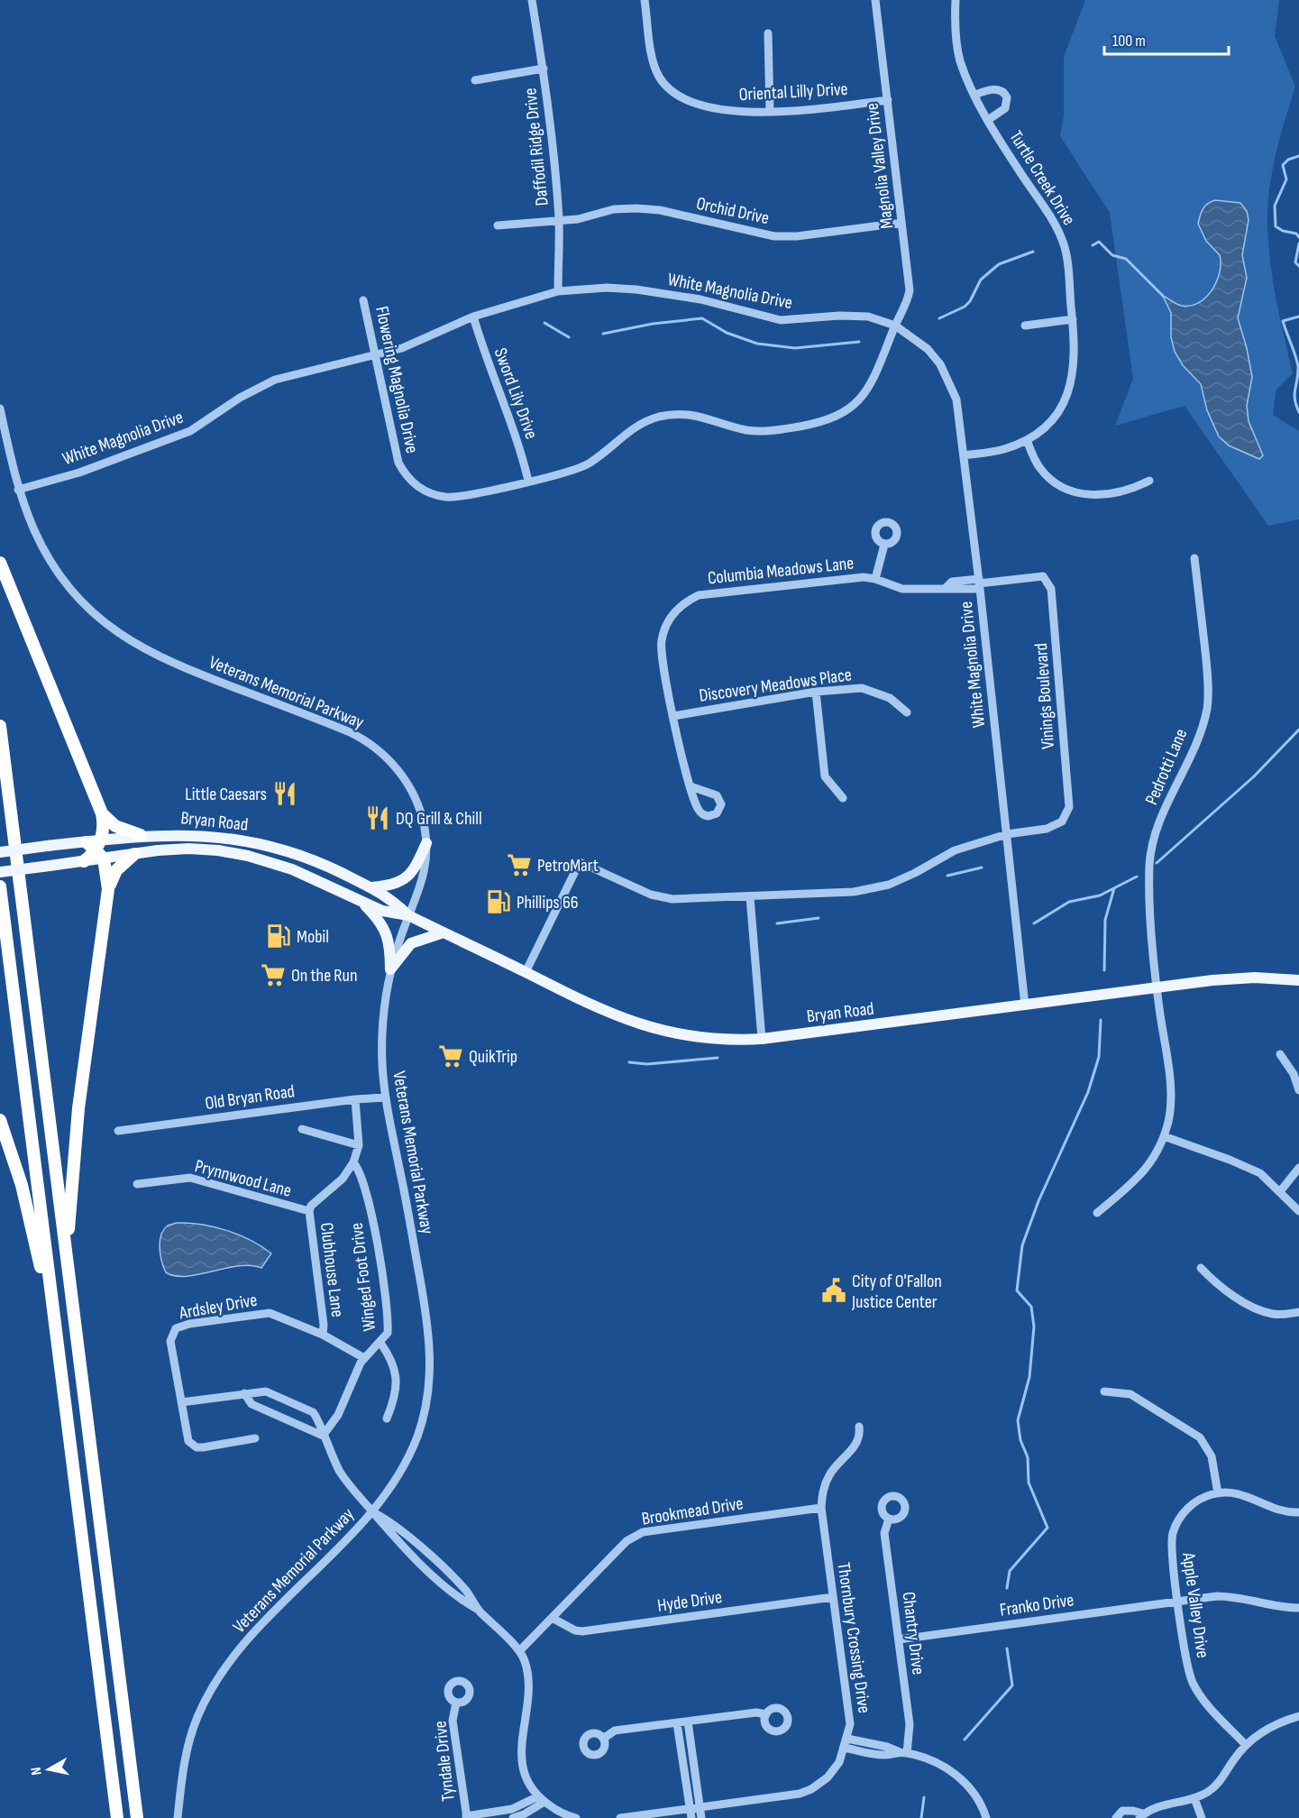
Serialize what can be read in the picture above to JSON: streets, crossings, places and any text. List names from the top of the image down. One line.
{"streets":{"main road":["Bryan Road"],"street":["Oriental Lilly Drive","Daffodil Ridge Drive","Magnolia Valley Drive","Turtle Creek Drive","Orchid Drive","White Magnolia Drive","Flowering Magnolia Drive","Sword Lily Drive","Columbia Meadows Lane","Discovery Meadows Place","Veterans Memorial Parkway","Vinings Boulevard","Pedrotti Lane","Old Bryan Road","Prynnwood Lane","Clubhouse Lane","Winged Foot Drive","Ardsley Drive","Brookmead Drive","Hyde Drive","Franko Drive","Apple Valley Drive","Chantry Drive","Thornbury Crossing Drive","Tyndale Drive"]},"crossings":[["Oriental Lilly Drive","Magnolia Valley Drive"],["Daffodil Ridge Drive","Orchid Drive"],["Daffodil Ridge Drive","White Magnolia Drive"],["Magnolia Valley Drive","Orchid Drive"],["Magnolia Valley Drive","White Magnolia Drive"],["Magnolia Valley Drive","Flowering Magnolia Drive"],["Turtle Creek Drive","White Magnolia Drive"],["White Magnolia Drive","Flowering Magnolia Drive"],["White Magnolia Drive","Sword Lily Drive"],["White Magnolia Drive","Columbia Meadows Lane"],["White Magnolia Drive","Veterans Memorial Parkway"],["White Magnolia Drive","Vinings Boulevard"],["White Magnolia Drive","Bryan Road"],["Flowering Magnolia Drive","Sword Lily Drive"],["Columbia Meadows Lane","Discovery Meadows Place"],["Columbia Meadows Lane","Vinings Boulevard"],["Veterans Memorial Parkway","Bryan Road"],["Veterans Memorial Parkway","Old Bryan Road"],["Pedrotti Lane","Bryan Road"],["Prynnwood Lane","Clubhouse Lane"],["Clubhouse Lane","Winged Foot Drive"],["Clubhouse Lane","Ardsley Drive"],["Winged Foot Drive","Ardsley Drive"],["Brookmead Drive","Hyde Drive"],["Brookmead Drive","Thornbury Crossing Drive"],["Hyde Drive","Thornbury Crossing Drive"],["Franko Drive","Apple Valley Drive"],["Franko Drive","Chantry Drive"]],"places":{"restaurant":["Little Caesars","DQ Grill & Chill"],"supermarket":["PetroMart","On the Run","QuikTrip"],"fuel station":["Phillips 66","Mobil"],"public building":["City of O'Fallon Justice Center"]},"scale_bar":"100 m","north":"left"}
